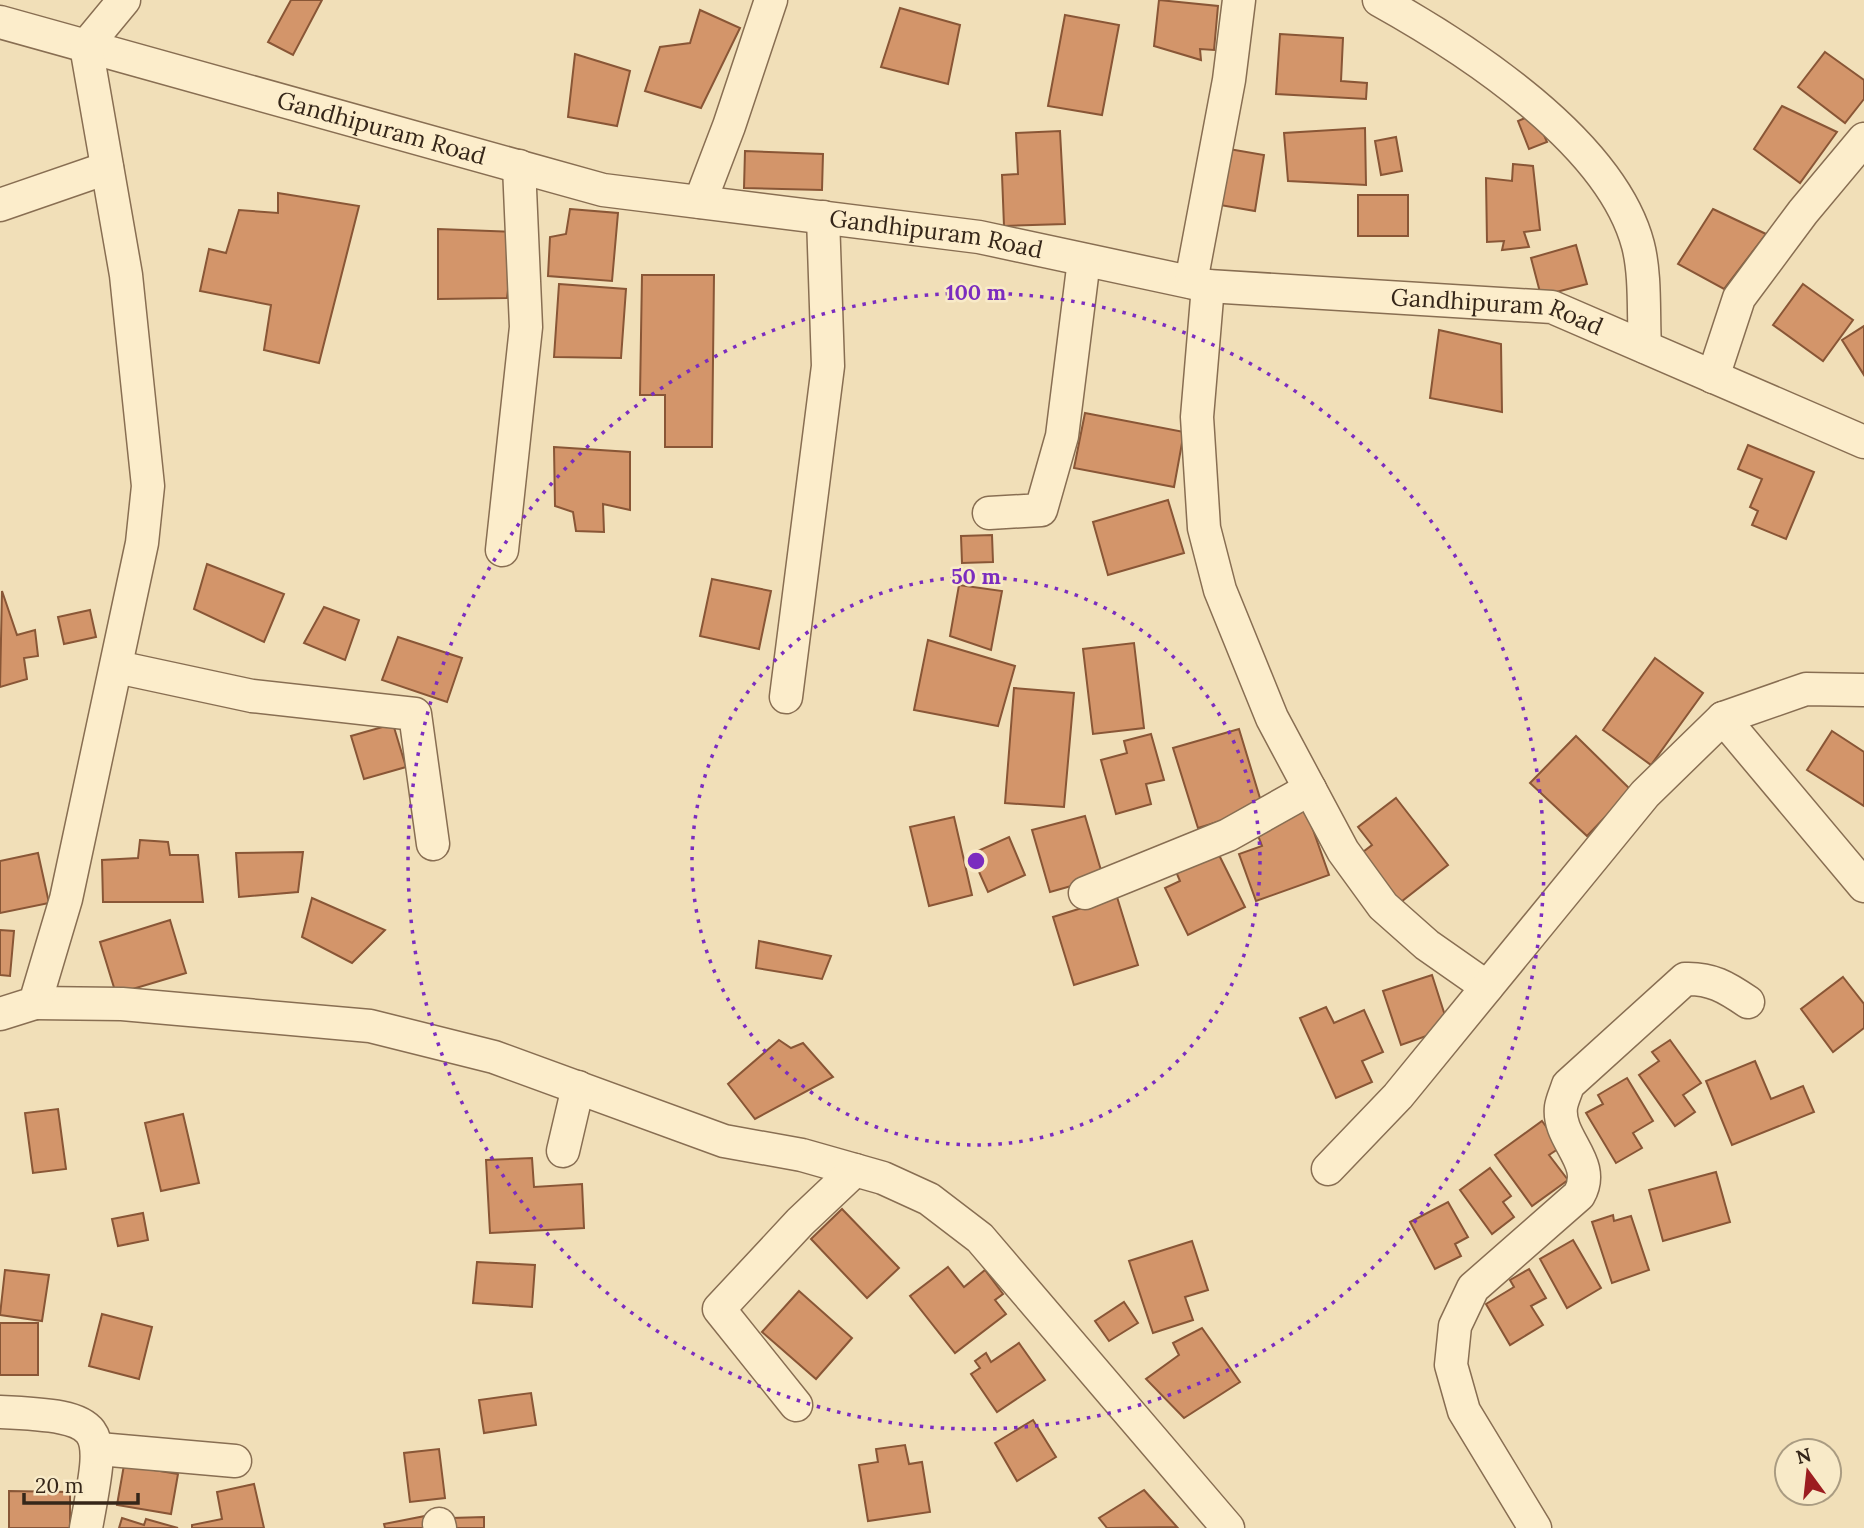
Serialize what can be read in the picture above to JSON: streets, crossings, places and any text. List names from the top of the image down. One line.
{"streets":{"street":["Gandhipuram Road"]},"scale_bar":"20 m","north":"top","rings":["100 m","50 m"]}
